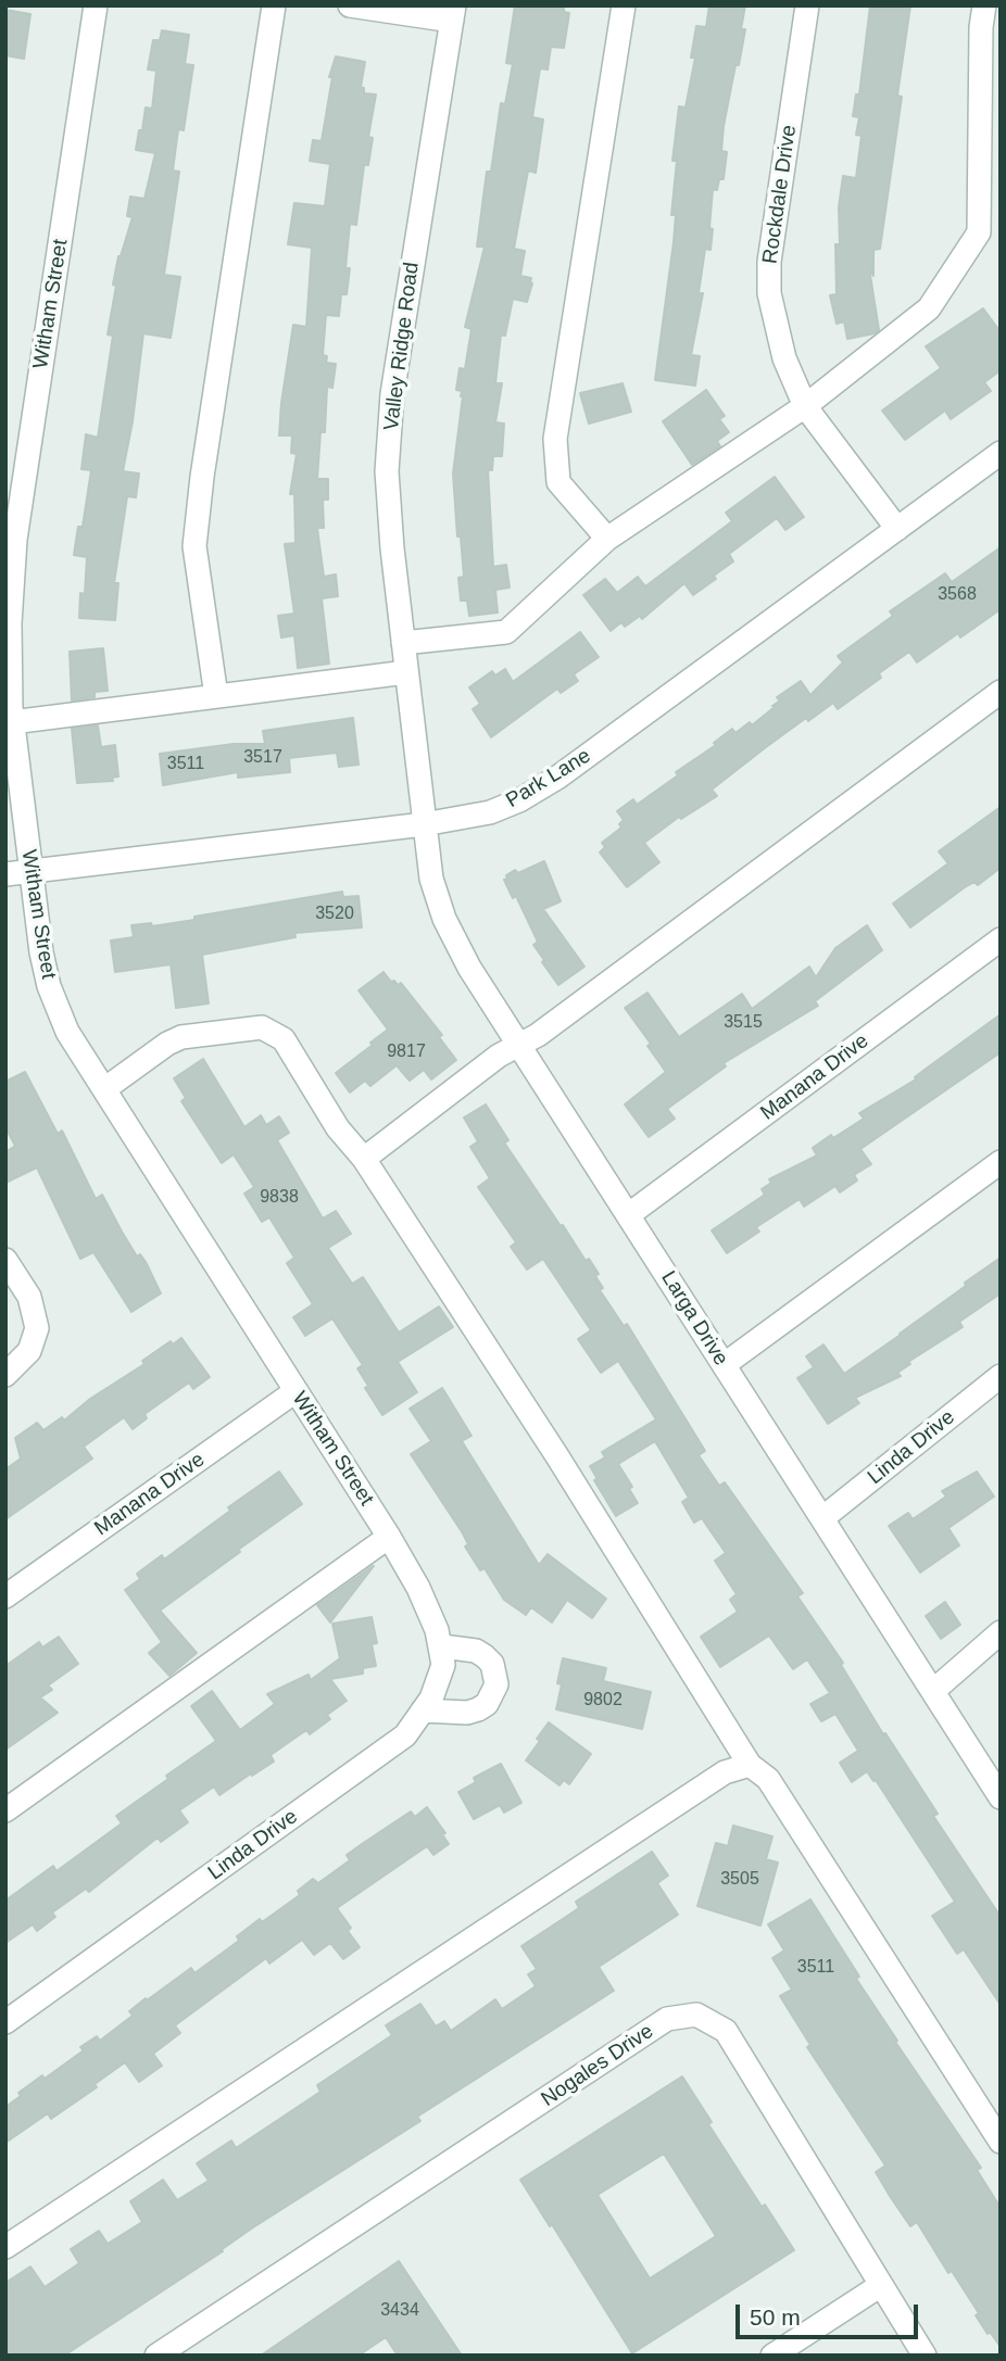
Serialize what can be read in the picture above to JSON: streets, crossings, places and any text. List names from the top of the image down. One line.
{"streets":{"street":["Rockdale Drive","Witham Street","Valley Ridge Road","Park Lane","Manana Drive","Larga Drive","Linda Drive","Nogales Drive"]},"crossings":[["Rockdale Drive","Park Lane"],["Witham Street","Park Lane"],["Witham Street","Manana Drive"],["Witham Street","Linda Drive"],["Valley Ridge Road","Park Lane"],["Valley Ridge Road","Larga Drive"],["Park Lane","Larga Drive"],["Manana Drive","Larga Drive"],["Larga Drive","Linda Drive"]],"house_numbers":["3568","3517","3511","3520","3515","9817","9838","9802","3505","3511","3434"],"scale_bar":"50 m"}
